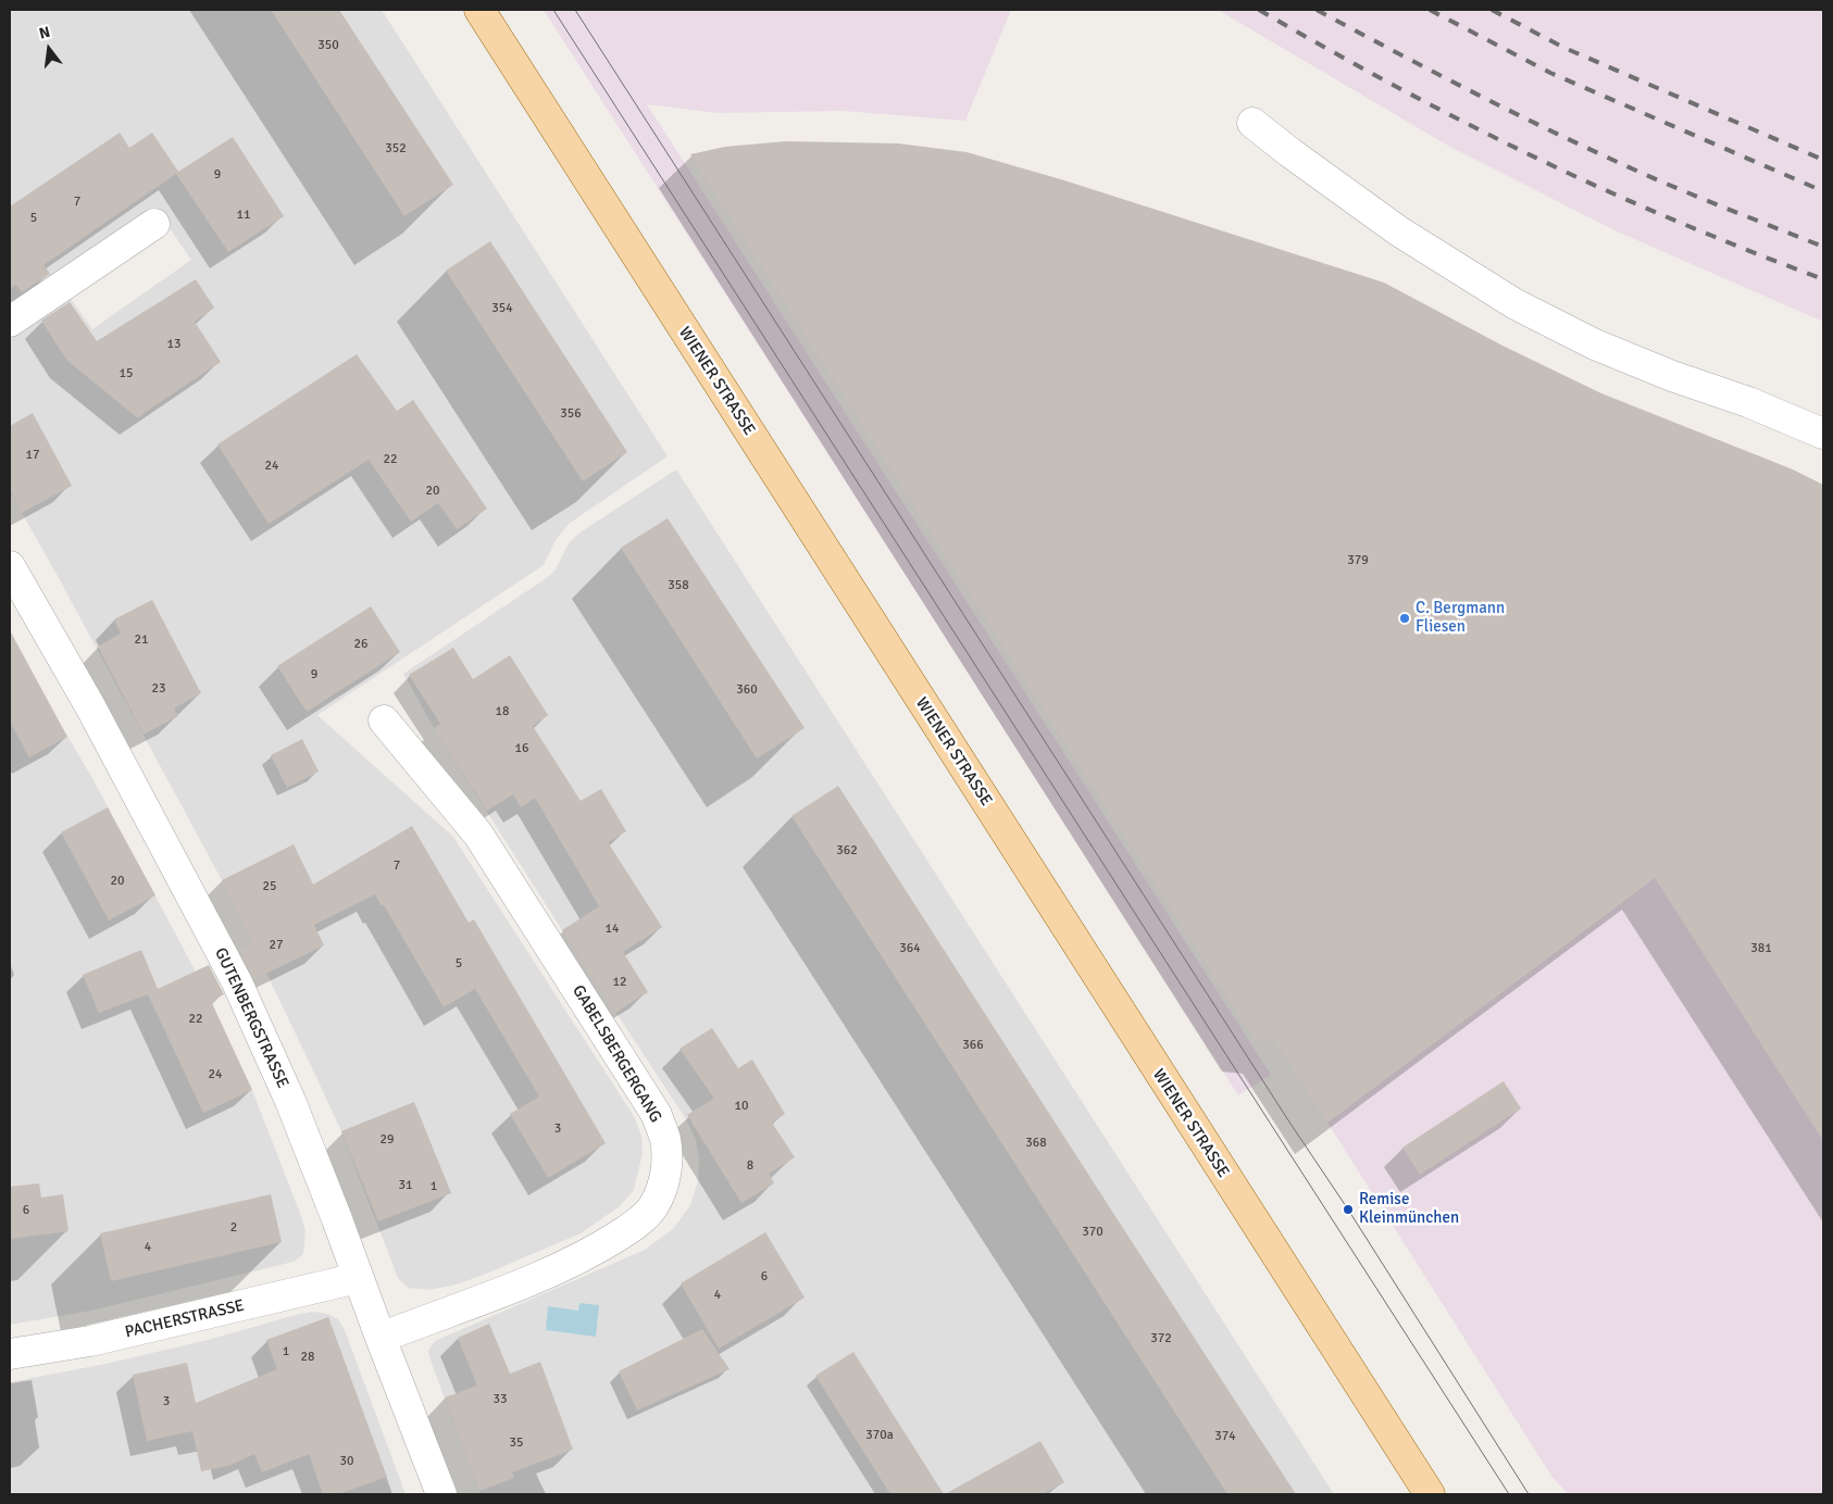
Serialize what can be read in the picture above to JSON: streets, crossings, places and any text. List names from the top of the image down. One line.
{"streets":{"main road":["WIENER STRASSE"],"street":["GUTENBERGSTRASSE","GABELSBERGERGANG","PACHERSTRASSE"]},"crossings":[["GUTENBERGSTRASSE","GABELSBERGERGANG"],["GUTENBERGSTRASSE","PACHERSTRASSE"]],"places":["C. Bergmann Fliesen","Remise Kleinmünchen"],"house_numbers":["350","352","9","7","11","5","354","13","15","356","17","22","24","20","379","358","21","26","9","23","360","18","16","362","7","20","25","14","27","364","381","5","12","22","366","24","10","3","29","368","8","31","1","6","2","370","4","6","4","372","1","28","33","3","370a","374","35","30"],"north":"top"}
